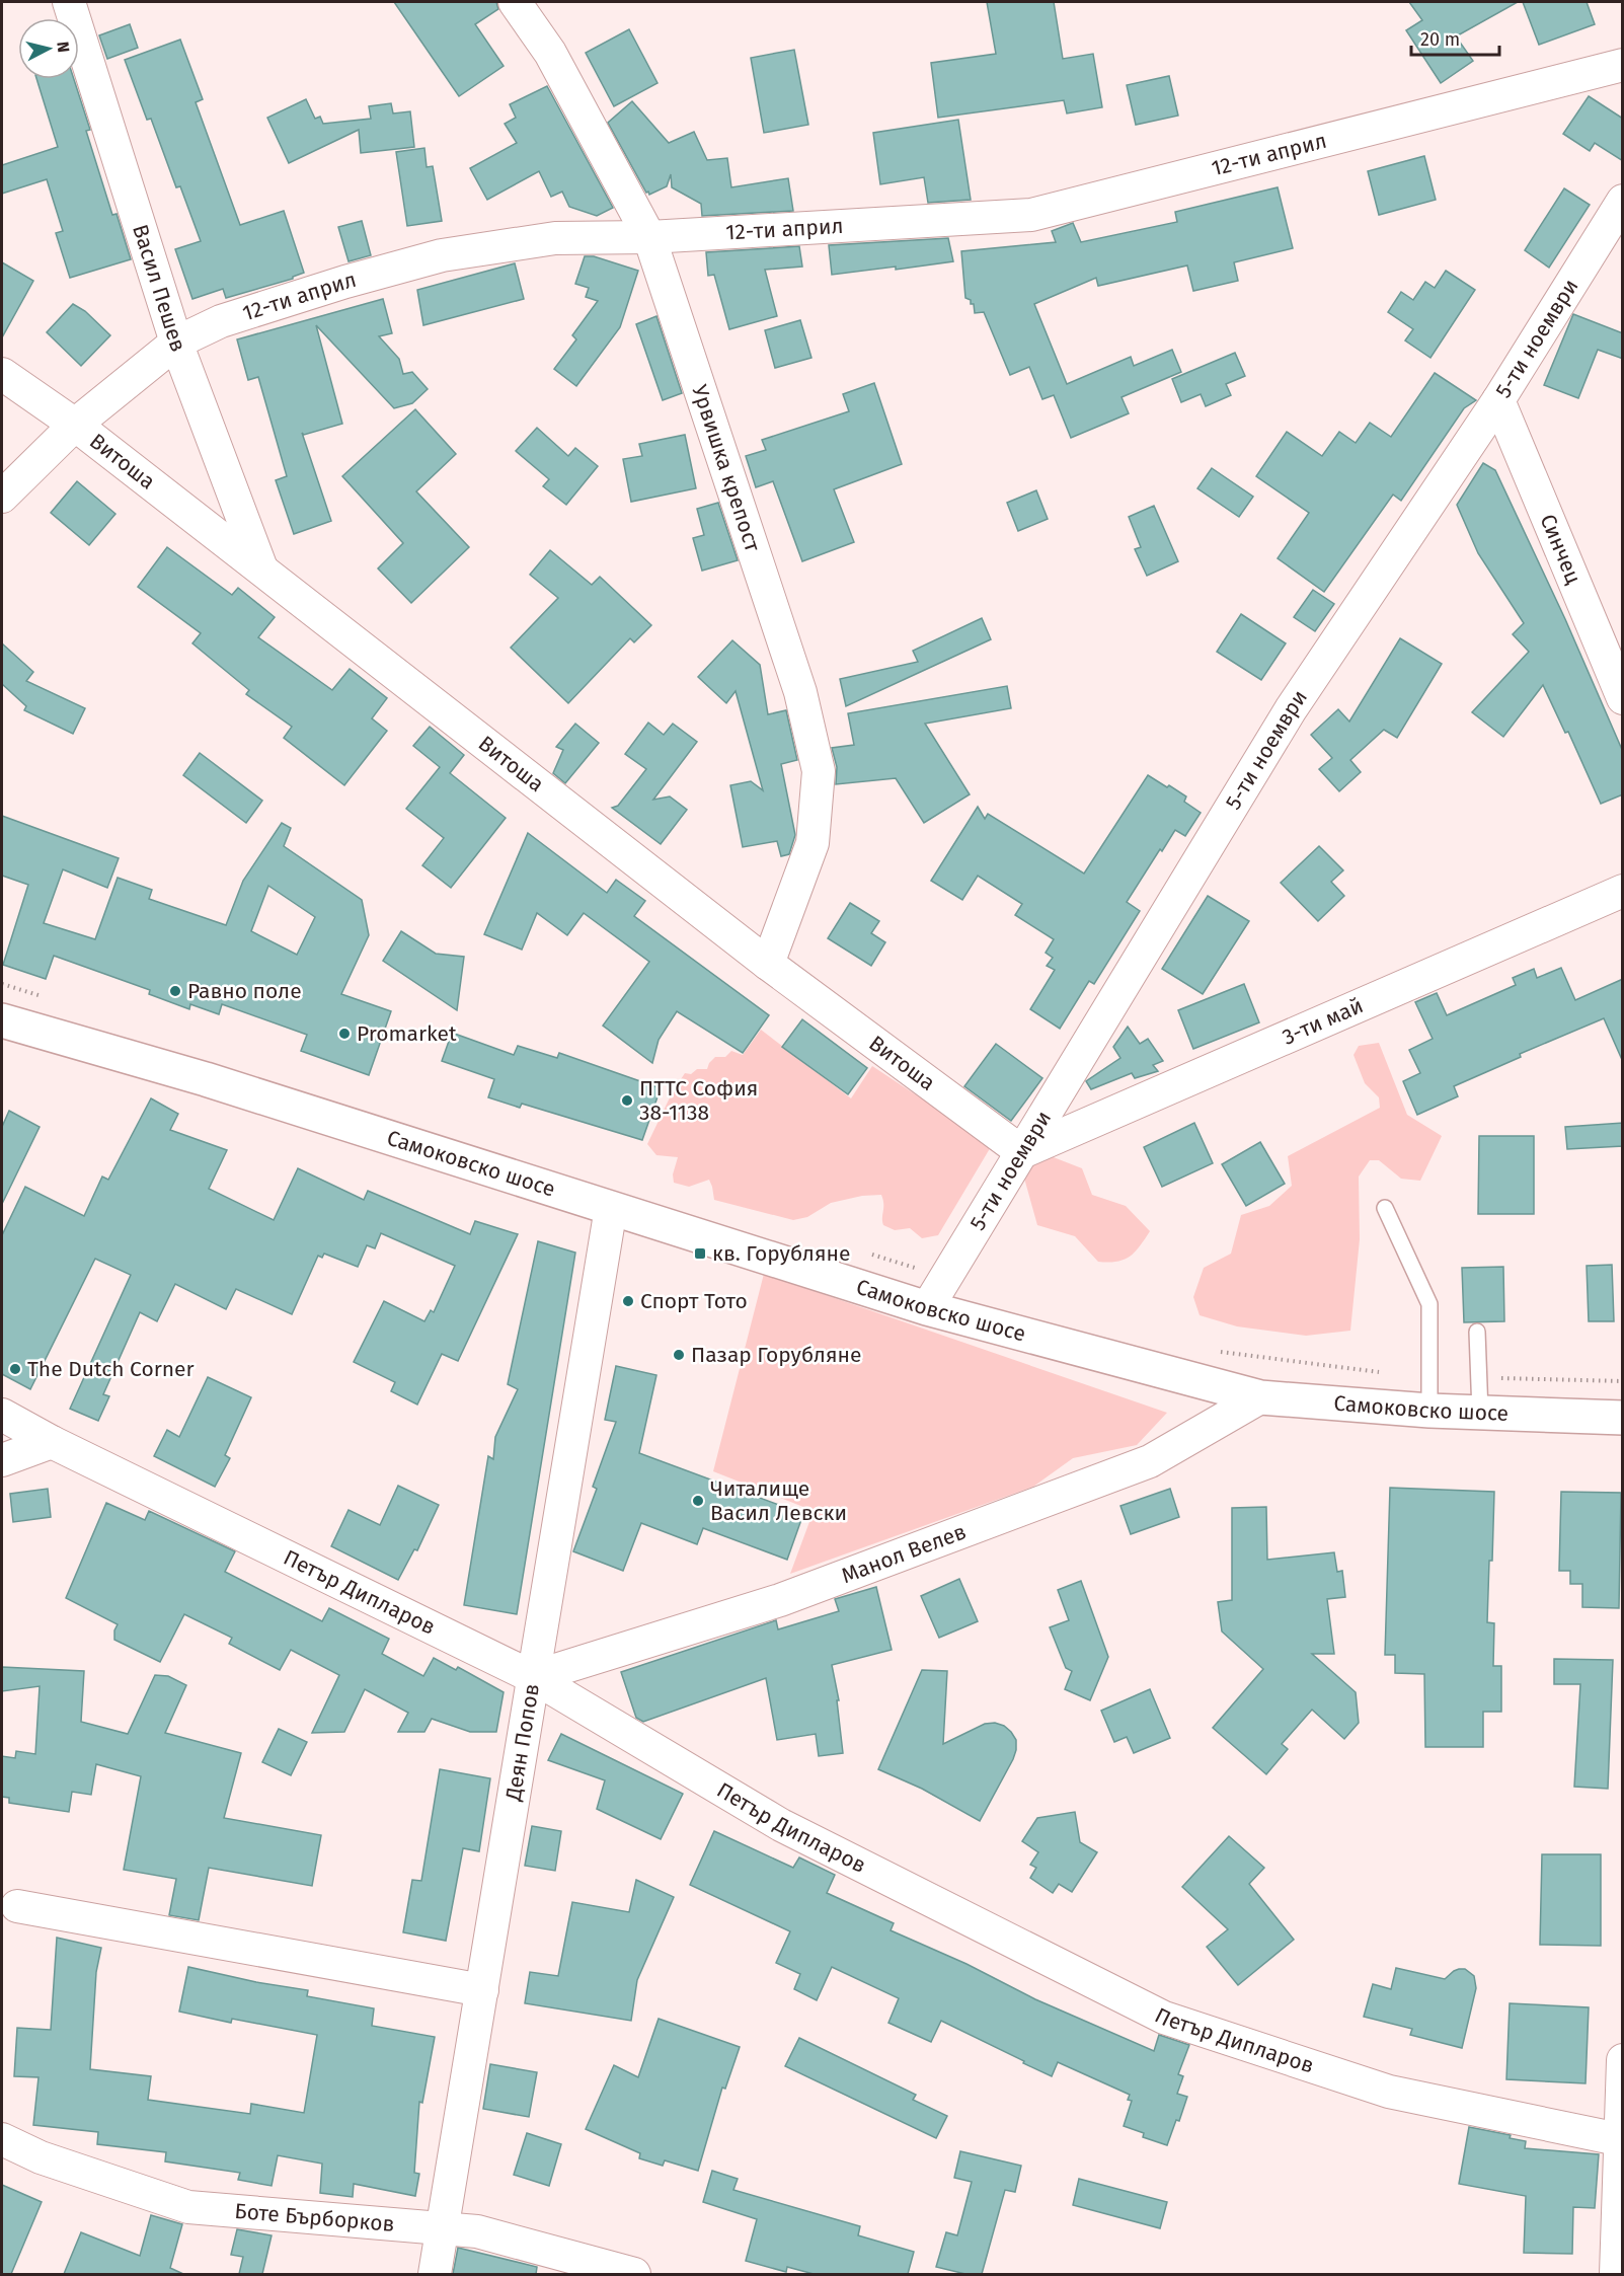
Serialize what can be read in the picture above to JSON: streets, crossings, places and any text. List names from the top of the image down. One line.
{"streets":{"main road":["Самоковско шосе"],"street":["12-ти април","Васил Пешев","5-ти ноември","Витоша","Урвишка крепост","Синчец","3-ти май","Манол Велев","Петър Дипларов","Деян Попов","Боте Бърборков"]},"crossings":[["12-ти април","Васил Пешев"],["12-ти април","Витоша"],["12-ти април","Урвишка крепост"],["Васил Пешев","Витоша"],["5-ти ноември","Витоша"],["5-ти ноември","Синчец"],["5-ти ноември","3-ти май"],["5-ти ноември","Самоковско шосе"],["Витоша","Урвишка крепост"],["Витоша","3-ти май"],["Самоковско шосе","Манол Велев"],["Самоковско шосе","Деян Попов"],["Манол Велев","Петър Дипларов"],["Манол Велев","Деян Попов"],["Петър Дипларов","Деян Попов"],["Деян Попов","Боте Бърборков"]],"places":{"other":["Равно поле","Promarket","ПТТС София 38-1138","Спорт Тото","Пазар Горубляне","The Dutch Corner","Читалище Васил Левски"],"transit":["кв. Горубляне"]},"scale_bar":"20 m","north":"right"}
